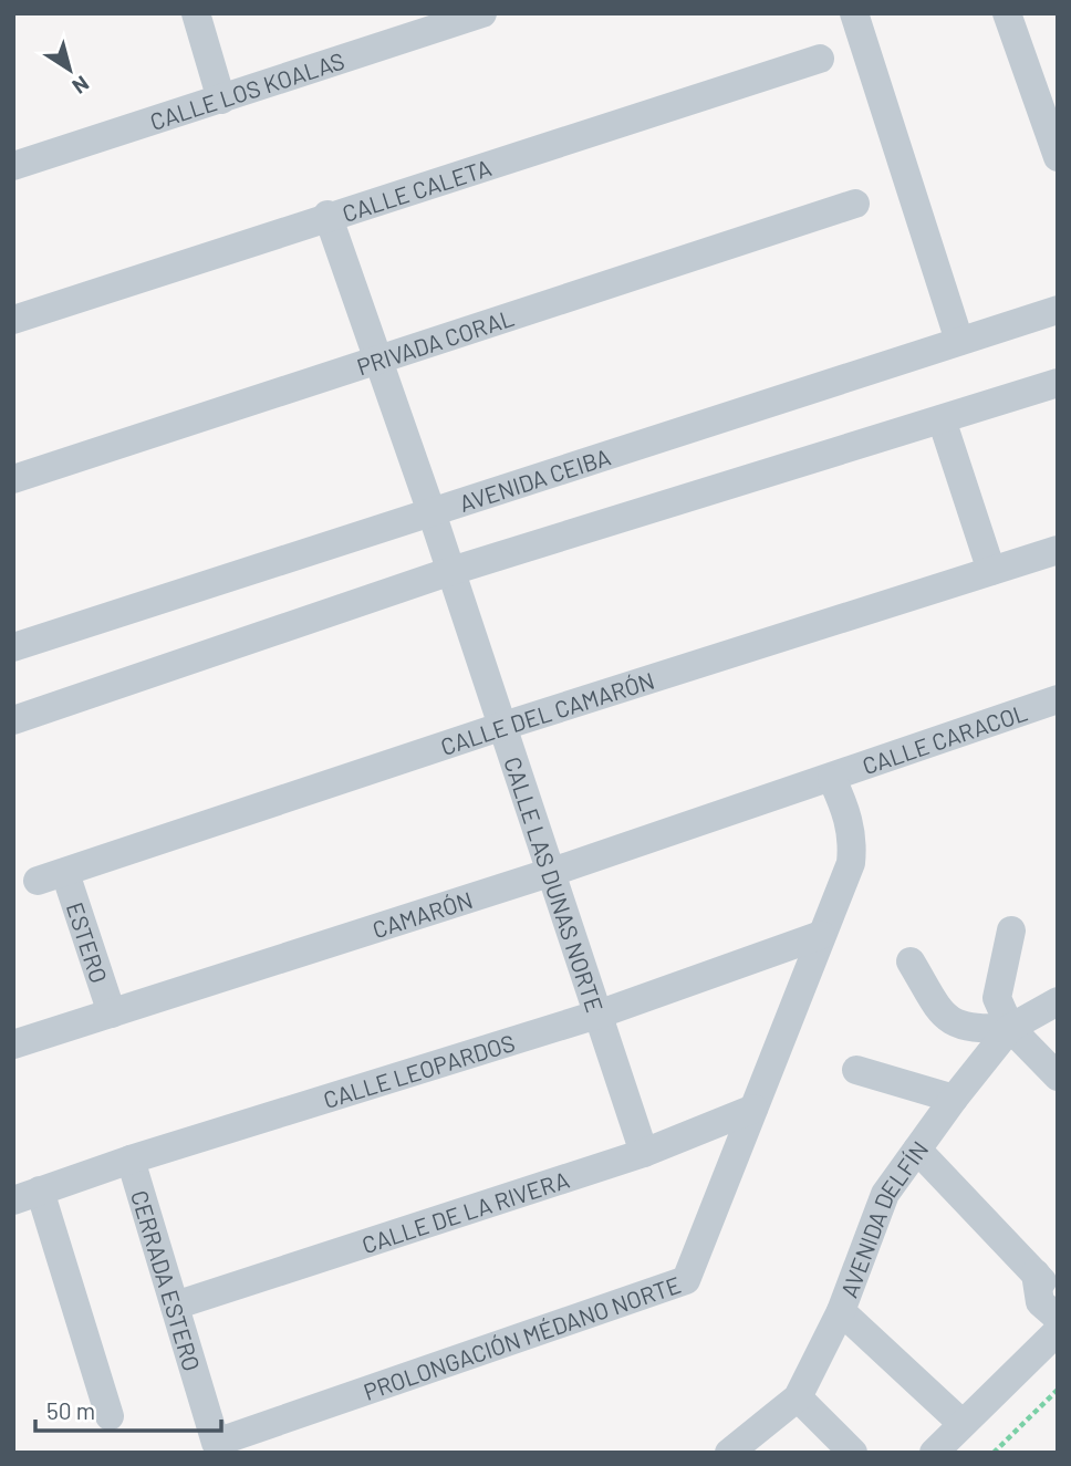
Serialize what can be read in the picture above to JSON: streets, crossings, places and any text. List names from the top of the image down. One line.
{"streets":{"street":["CALLE LOS KOALAS","CALLE CALETA","PRIVADA CORAL","AVENIDA CEIBA","CALLE DEL CAMARÓN","CALLE CARACOL","CALLE LAS DUNAS NORTE","CAMARÓN","ESTERO","CALLE LEOPARDOS","CALLE DE LA RIVERA","AVENIDA DELFÍN","CERRADA ESTERO","PROLONGACIÓN MÉDANO NORTE"]},"crossings":[["CALLE CALETA","CALLE LAS DUNAS NORTE"],["PRIVADA CORAL","CALLE LAS DUNAS NORTE"],["AVENIDA CEIBA","CALLE LAS DUNAS NORTE"],["CALLE DEL CAMARÓN","CALLE LAS DUNAS NORTE"],["CALLE DEL CAMARÓN","ESTERO"],["CALLE CARACOL","CAMARÓN"],["CALLE CARACOL","PROLONGACIÓN MÉDANO NORTE"],["CALLE LAS DUNAS NORTE","CAMARÓN"],["CALLE LAS DUNAS NORTE","CALLE LEOPARDOS"],["CALLE LAS DUNAS NORTE","CALLE DE LA RIVERA"],["CAMARÓN","ESTERO"],["CAMARÓN","PROLONGACIÓN MÉDANO NORTE"],["CALLE LEOPARDOS","CERRADA ESTERO"],["CALLE LEOPARDOS","PROLONGACIÓN MÉDANO NORTE"],["CALLE DE LA RIVERA","CERRADA ESTERO"],["CALLE DE LA RIVERA","PROLONGACIÓN MÉDANO NORTE"],["CERRADA ESTERO","PROLONGACIÓN MÉDANO NORTE"]],"scale_bar":"50 m","north":"bottom right"}
